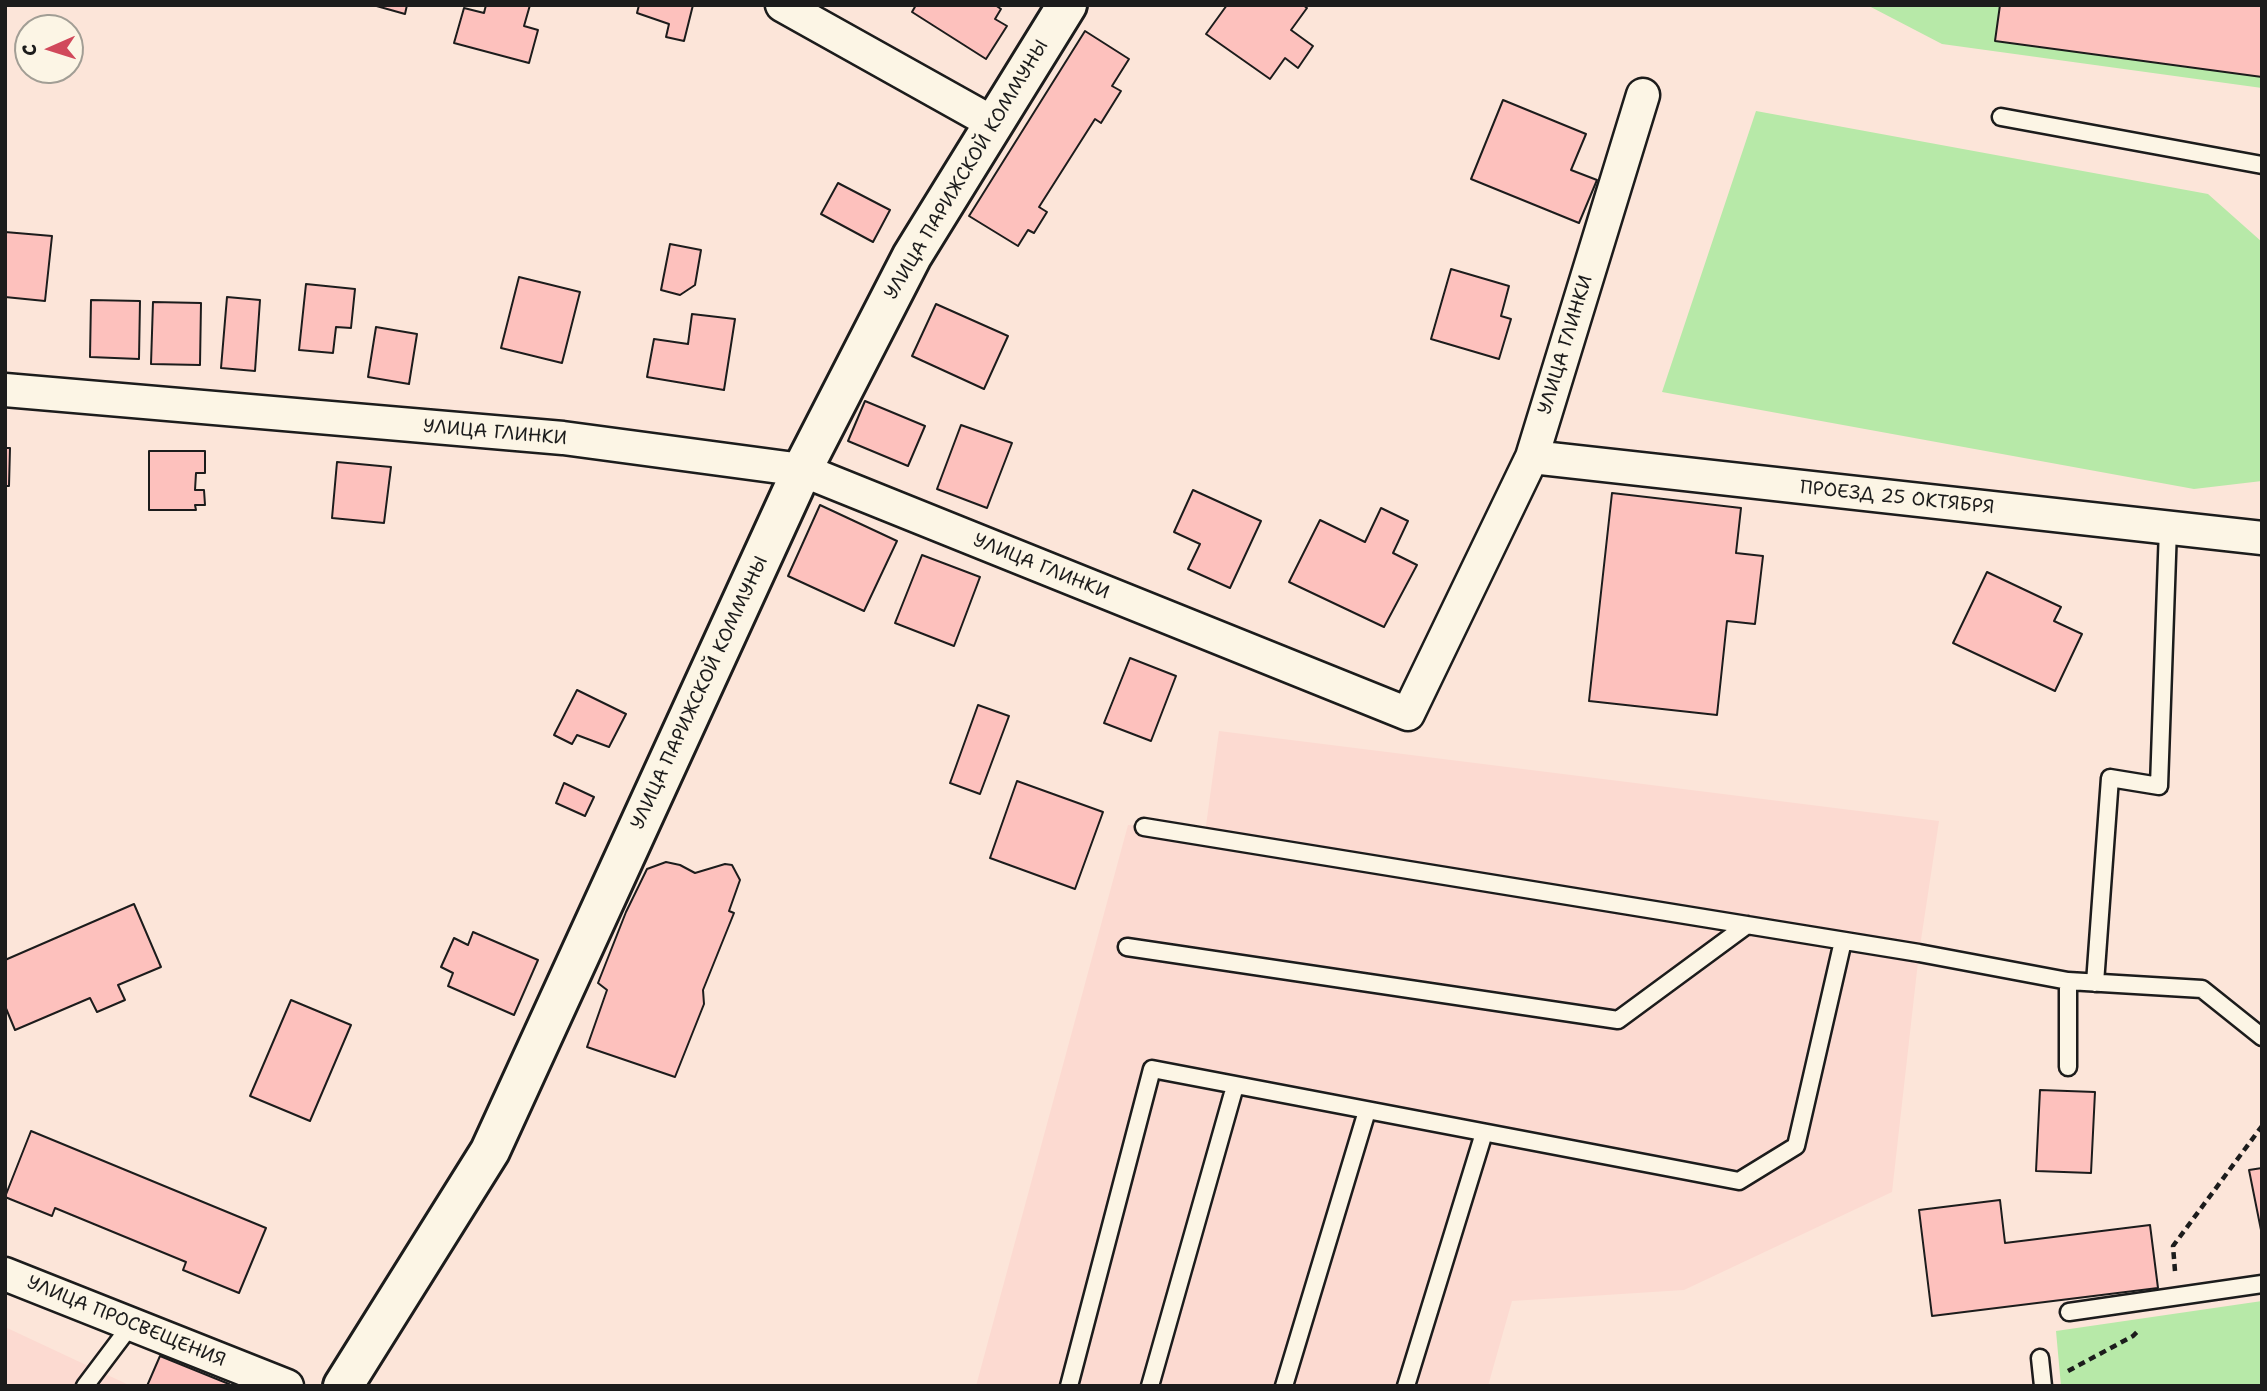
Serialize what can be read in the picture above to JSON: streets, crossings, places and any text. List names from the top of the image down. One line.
{"streets":{"street":["УЛИЦА ПАРИЖСКОЙ КОММУНЫ","УЛИЦА ГЛИНКИ","ПРОЕЗД 25 ОКТЯБРЯ","УЛИЦА ПРОСВЕЩЕНИЯ"]},"crossings":[["УЛИЦА ПАРИЖСКОЙ КОММУНЫ","УЛИЦА ГЛИНКИ"],["УЛИЦА ГЛИНКИ","ПРОЕЗД 25 ОКТЯБРЯ"]],"north":"left"}
